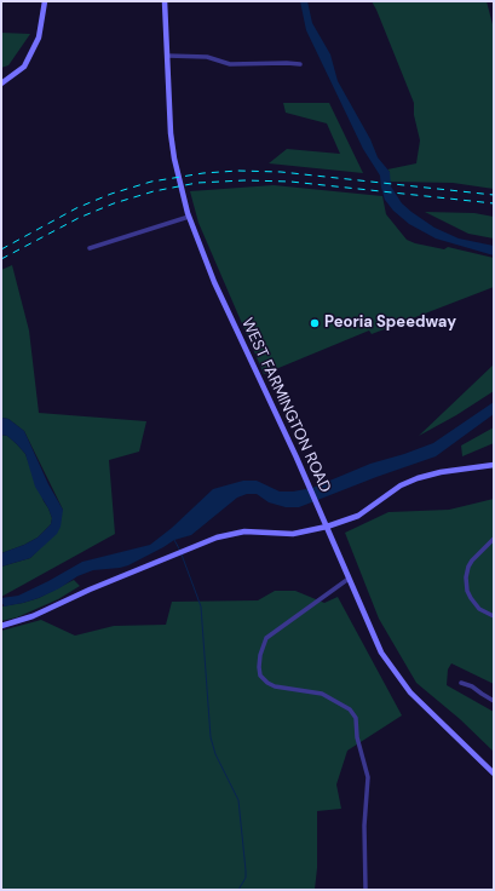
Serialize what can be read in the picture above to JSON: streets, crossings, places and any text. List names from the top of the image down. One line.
{"streets":{"main road":["WEST FARMINGTON ROAD"]},"places":["Peoria Speedway"]}
